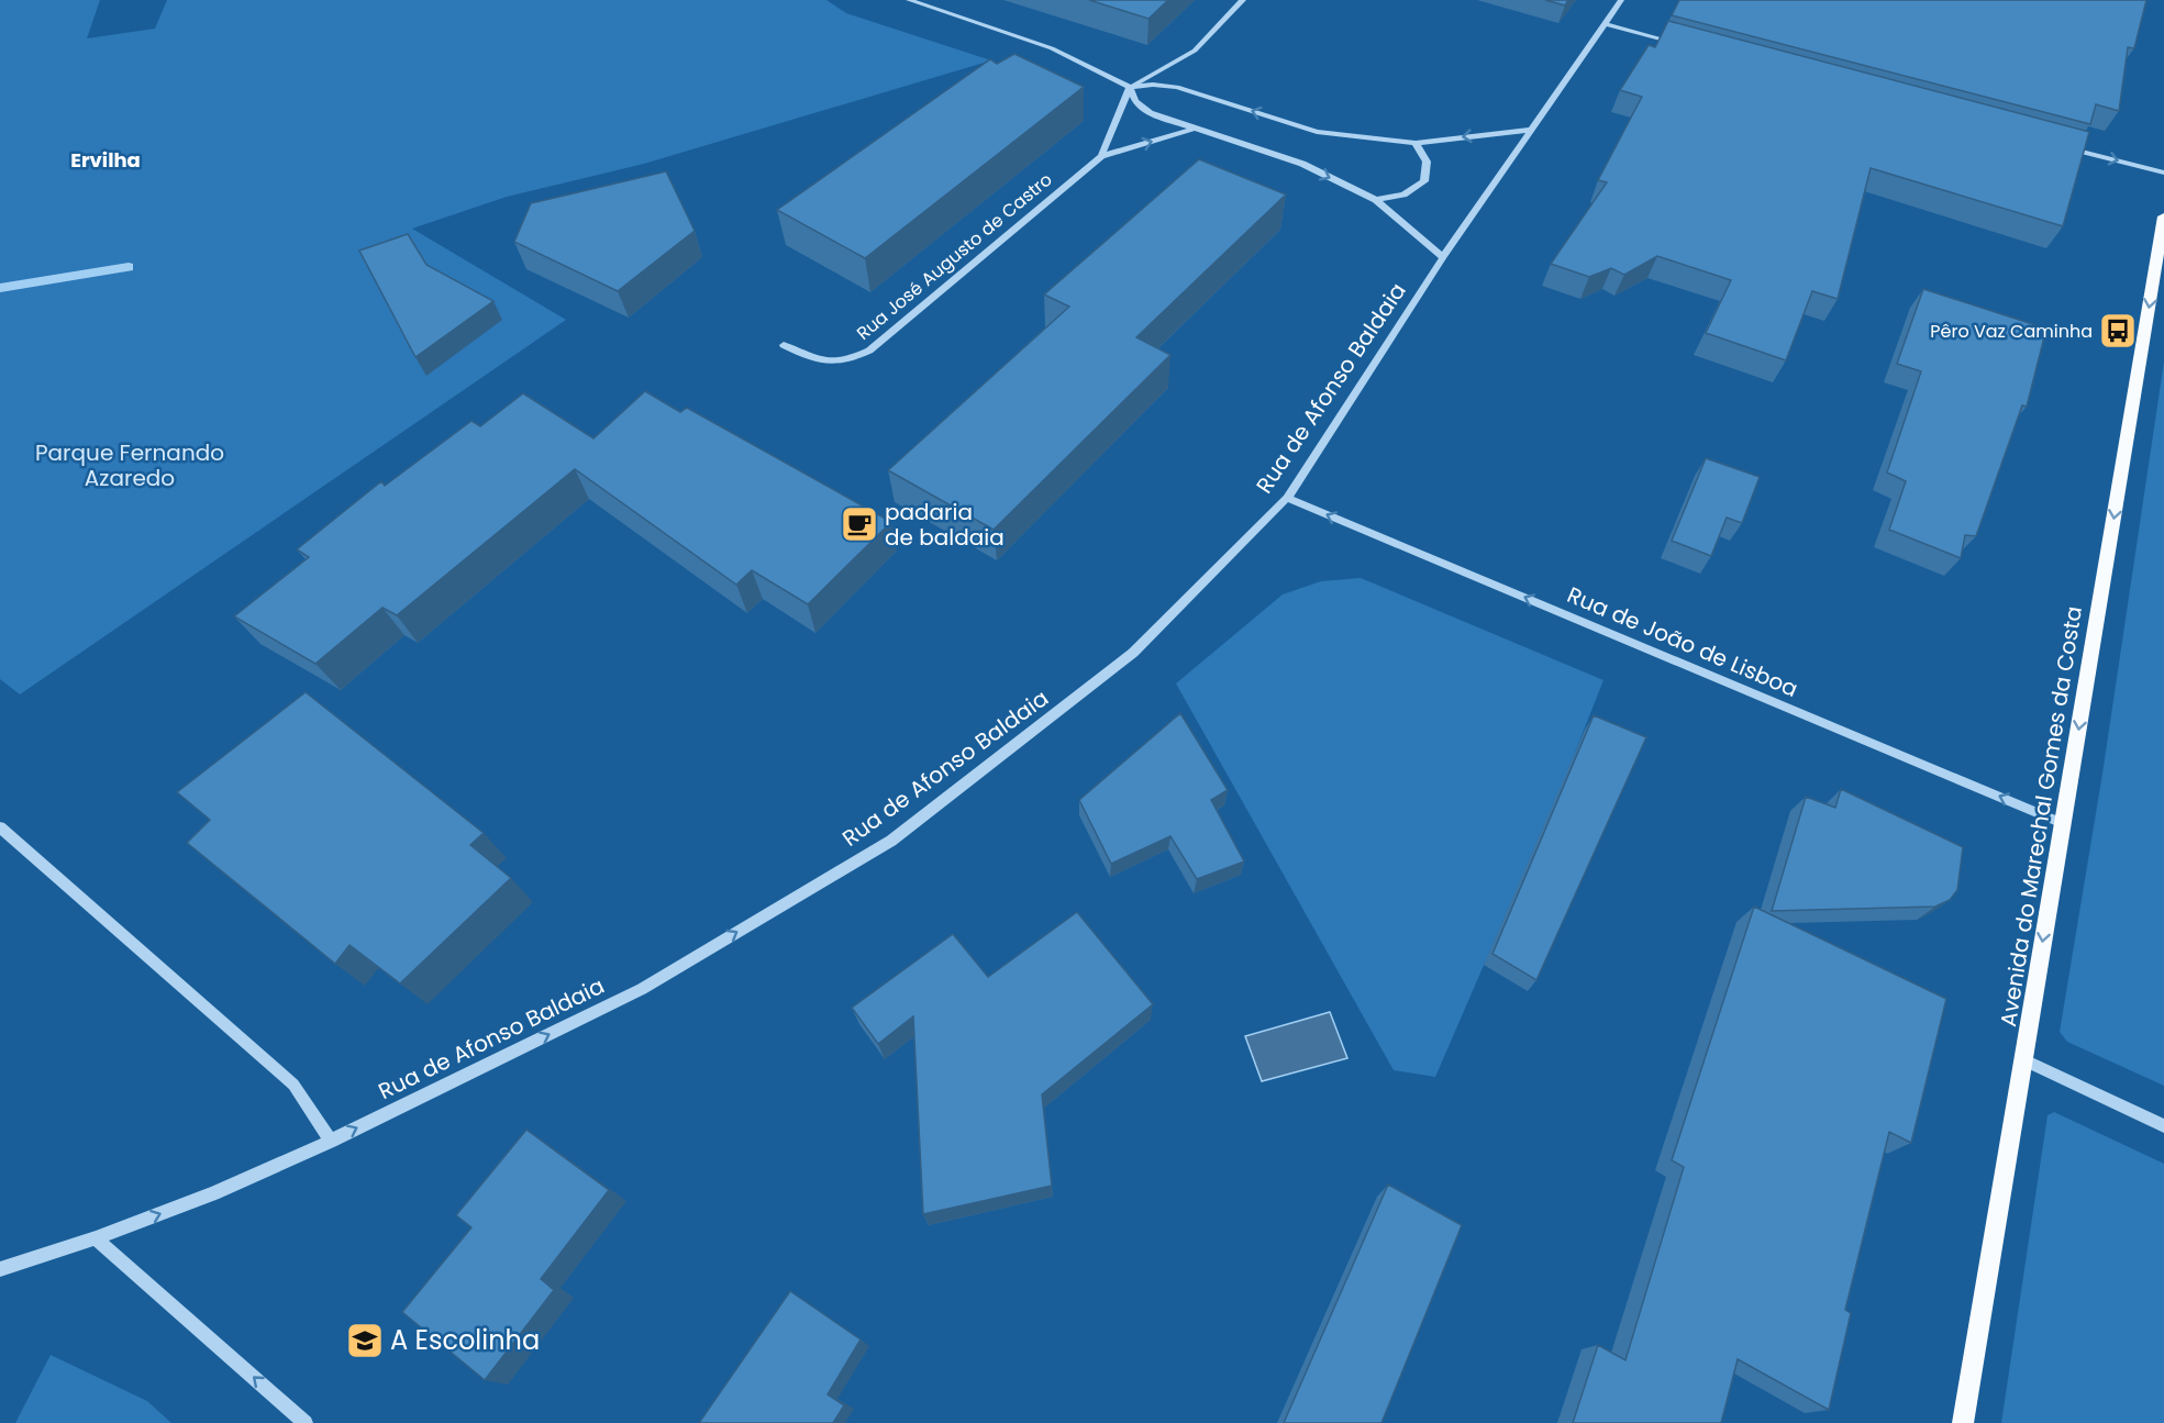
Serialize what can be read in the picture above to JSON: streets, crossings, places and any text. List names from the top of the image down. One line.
{"streets":{"main road":["Avenida do Marechal Gomes da Costa"],"street":["Rua José Augusto de Castro","Rua de Afonso Baldaia","Rua de João de Lisboa"]},"crossings":[["Rua de Afonso Baldaia","Rua de João de Lisboa"],["Rua de João de Lisboa","Avenida do Marechal Gomes da Costa"]],"one_way":["Rua de Afonso Baldaia","Rua de João de Lisboa","Avenida do Marechal Gomes da Costa"],"districts":["Ervilha"],"parks":["Parque Fernando Azaredo"],"places":{"bus stop":["Pêro Vaz Caminha"],"cafe":["padaria de baldaia"],"school or university":["A Escolinha"]}}
